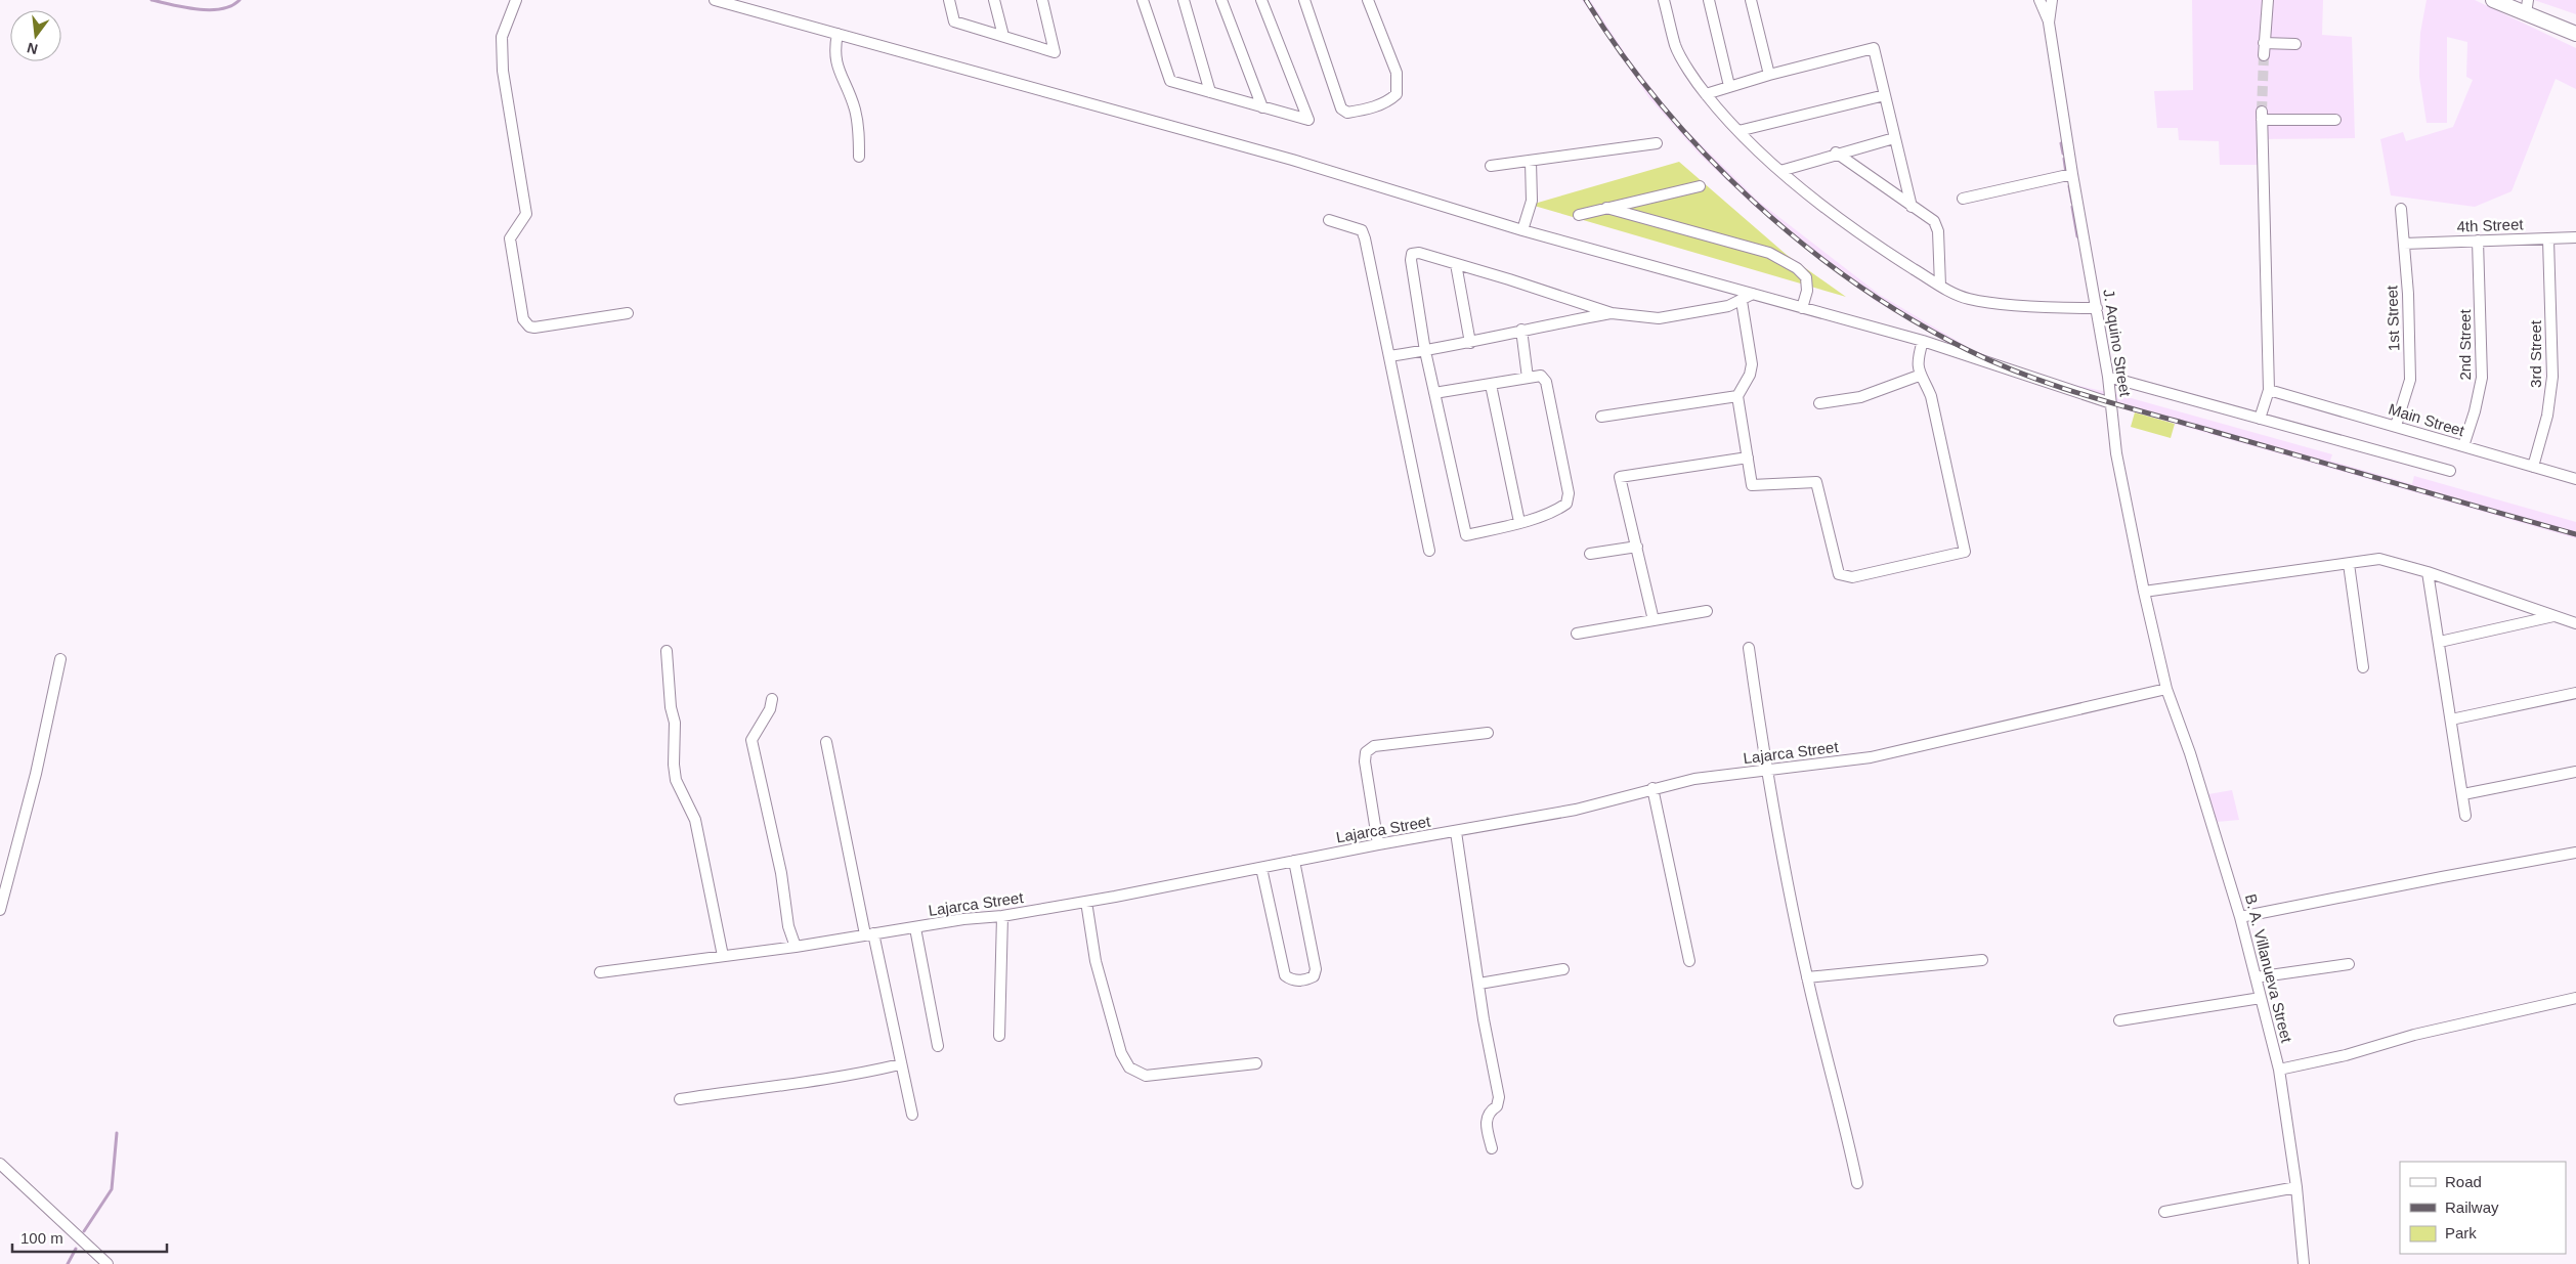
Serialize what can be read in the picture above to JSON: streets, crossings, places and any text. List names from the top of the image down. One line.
{"streets":{"street":["4th Street","1st Street","J. Aquino Street","2nd Street","3rd Street","Main Street","Lajarca Street","B. A. Villanueva Street"]},"crossings":[["4th Street","1st Street"],["4th Street","2nd Street"],["4th Street","3rd Street"],["1st Street","Main Street"],["J. Aquino Street","Lajarca Street"],["J. Aquino Street","B. A. Villanueva Street"],["2nd Street","Main Street"],["3rd Street","Main Street"],["Lajarca Street","B. A. Villanueva Street"]],"legend":["Road","Railway","Park"],"scale_bar":"100 m","north":"bottom"}
